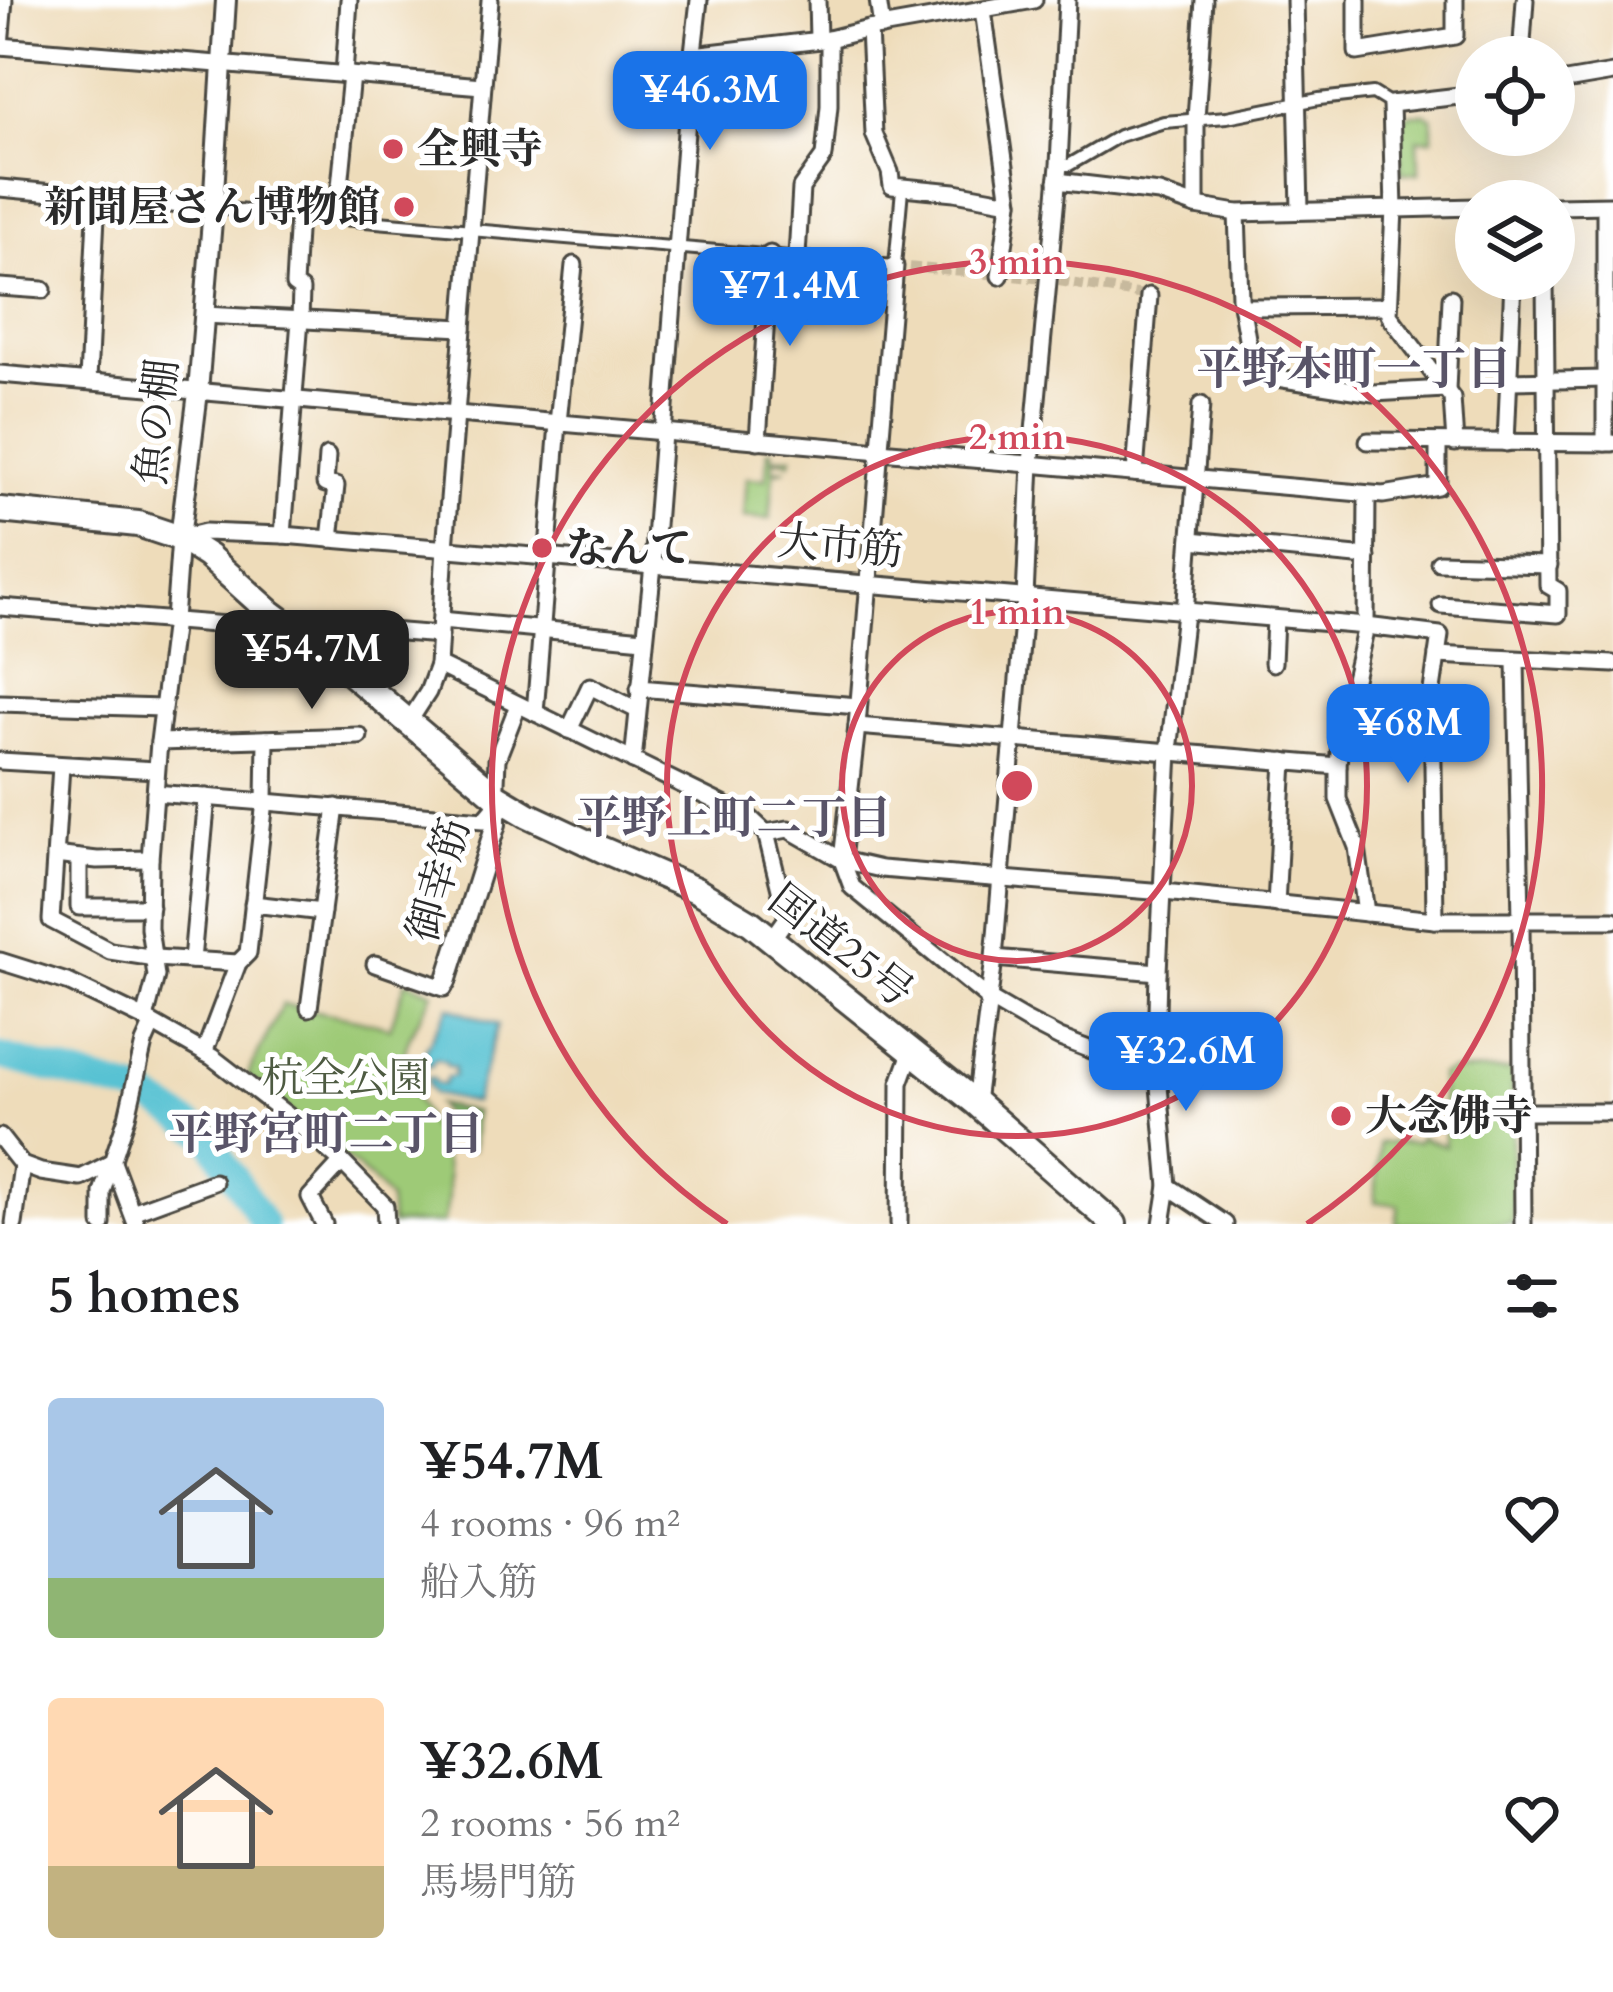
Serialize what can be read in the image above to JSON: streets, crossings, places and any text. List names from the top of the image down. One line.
{"streets":{"highway":["国道25号"],"street":["魚の棚","大市筋","御幸筋"]},"crossings":[["魚の棚","大市筋"],["魚の棚","国道25号"],["大市筋","国道25号"],["御幸筋","国道25号"]],"districts":["平野本町一丁目","平野上町二丁目","平野宮町二丁目"],"parks":["杭全公園"],"places":["全興寺","新聞屋さん博物館","なんて","大念佛寺"],"page":{"price":["¥46.3M","¥71.4M","¥54.7M","¥68M","¥32.6M"],"heading":"5 homes","list":[{"name":"¥54.7M","note":"4 rooms · 96 m² · 船入筋"},{"name":"¥32.6M","note":"2 rooms · 56 m² · 馬場門筋"}]},"rings":["3 min","2 min","1 min"]}
